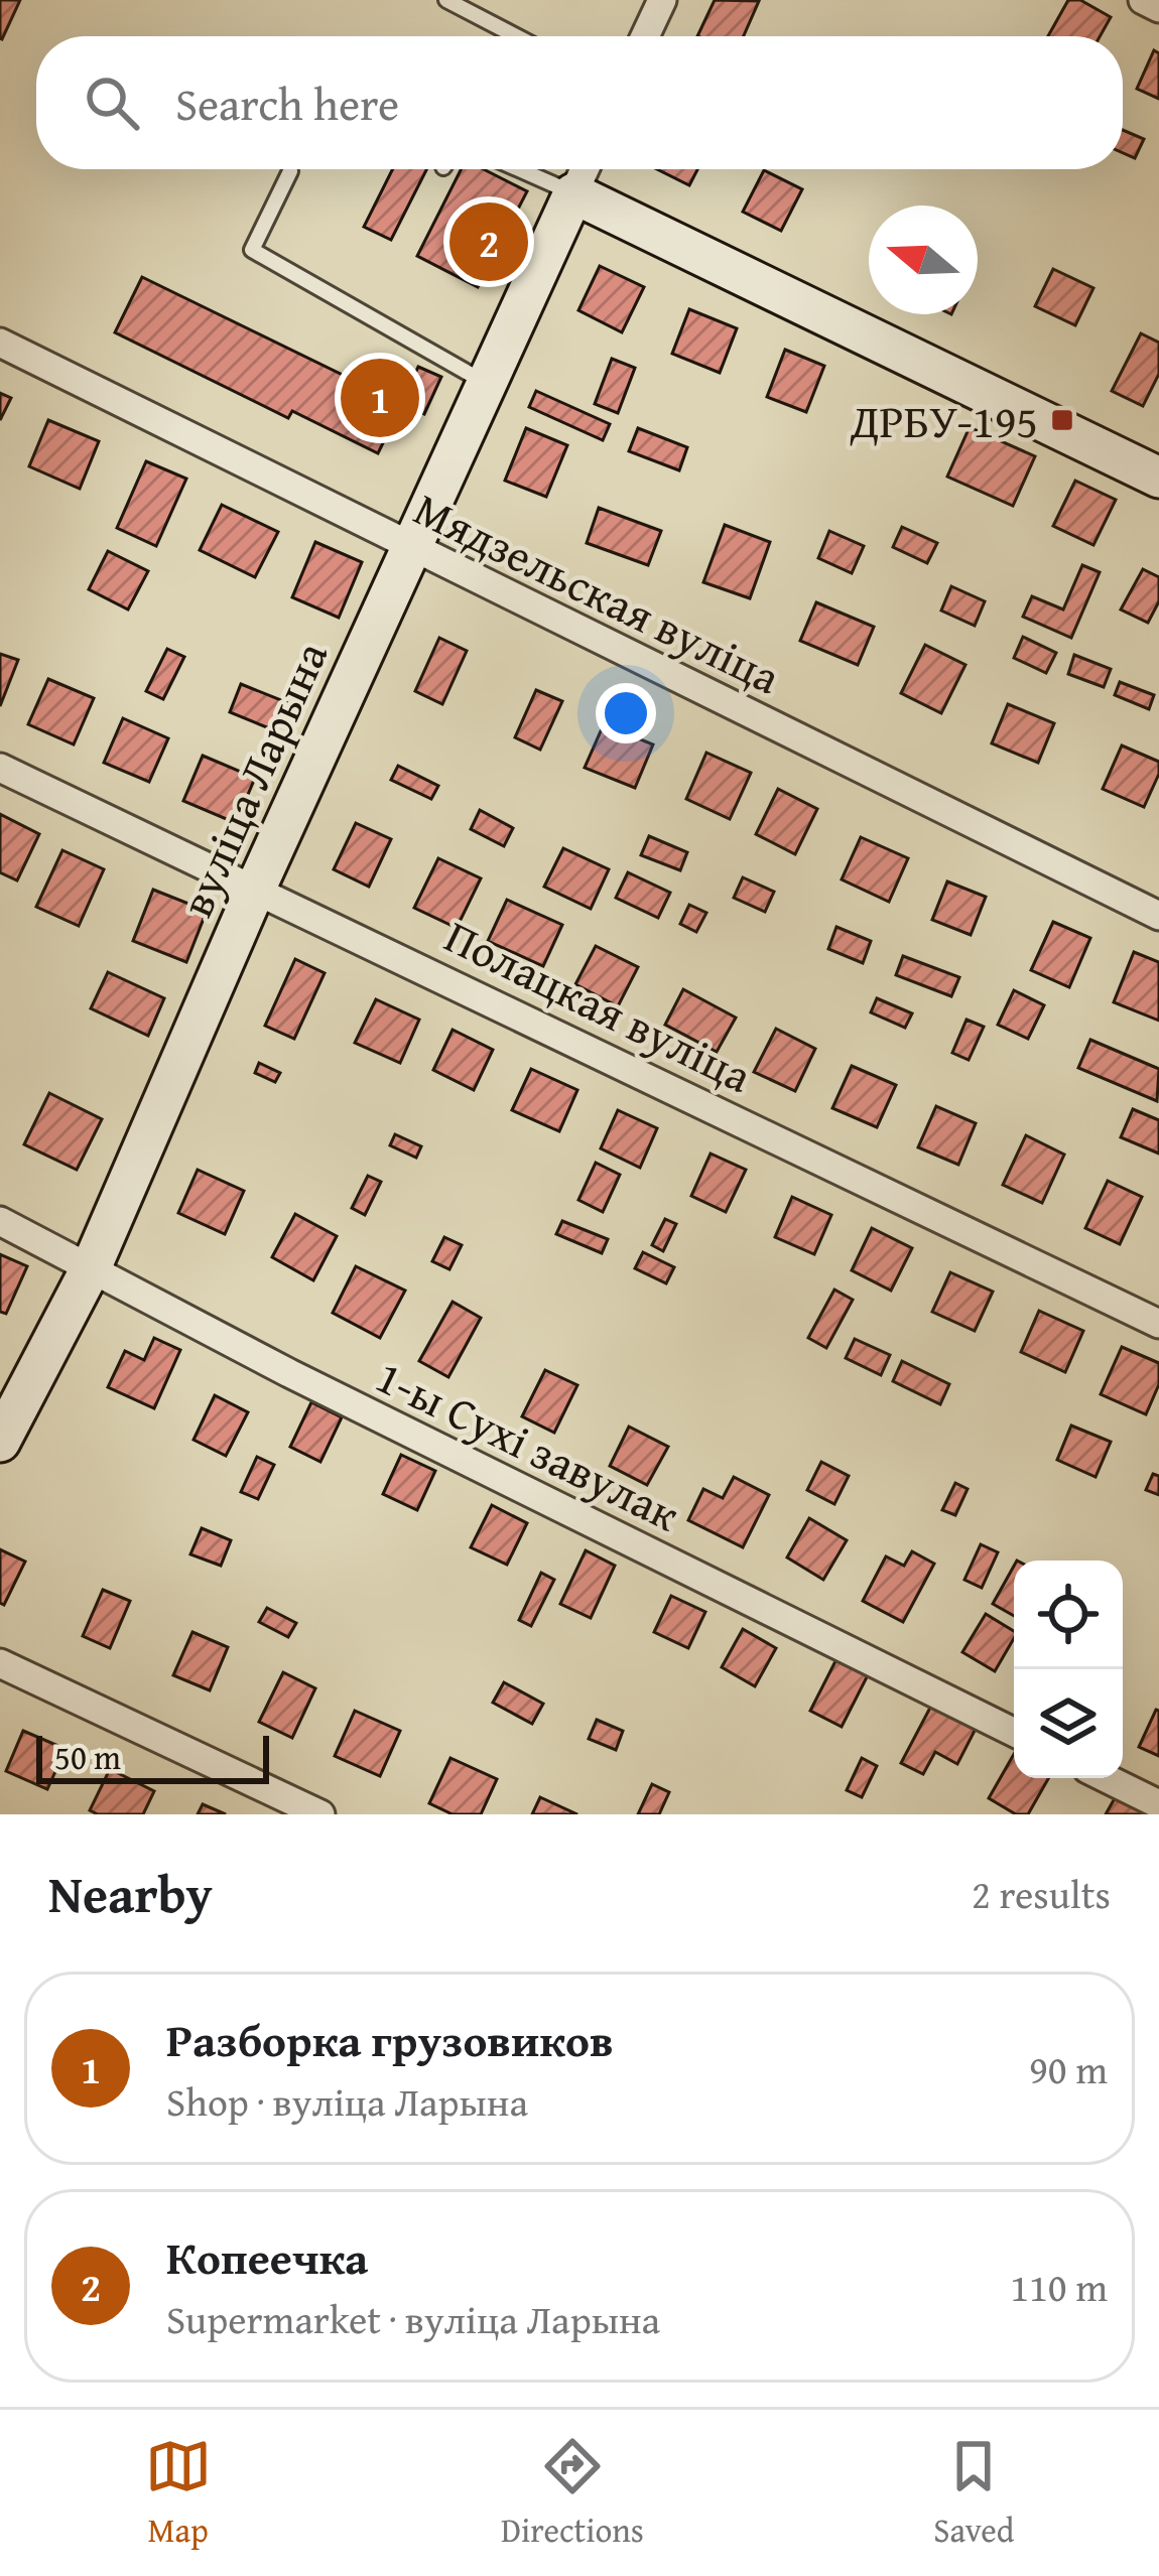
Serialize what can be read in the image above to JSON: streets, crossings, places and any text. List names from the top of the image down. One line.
{"streets":{"street":["Мядзельская вуліца","вуліца Ларына","Полацкая вуліца","1-ы Сухі завулак"]},"crossings":[["Мядзельская вуліца","вуліца Ларына"],["вуліца Ларына","Полацкая вуліца"],["вуліца Ларына","1-ы Сухі завулак"]],"places":{"transit":["ДРБУ-195"]},"scale_bar":"50 m","north":"left","page":{"search":"Search here","pins":["2","1"],"scale":"50 m","heading":["Nearby","2 results"],"list":[{"mark":"1","name":"Разборка грузовиков","note":"Shop · вуліца Ларына","value":"90 m"},{"mark":"2","name":"Копеечка","note":"Supermarket · вуліца Ларына","value":"110 m"}],"nav":["Map","Directions","Saved"]}}
